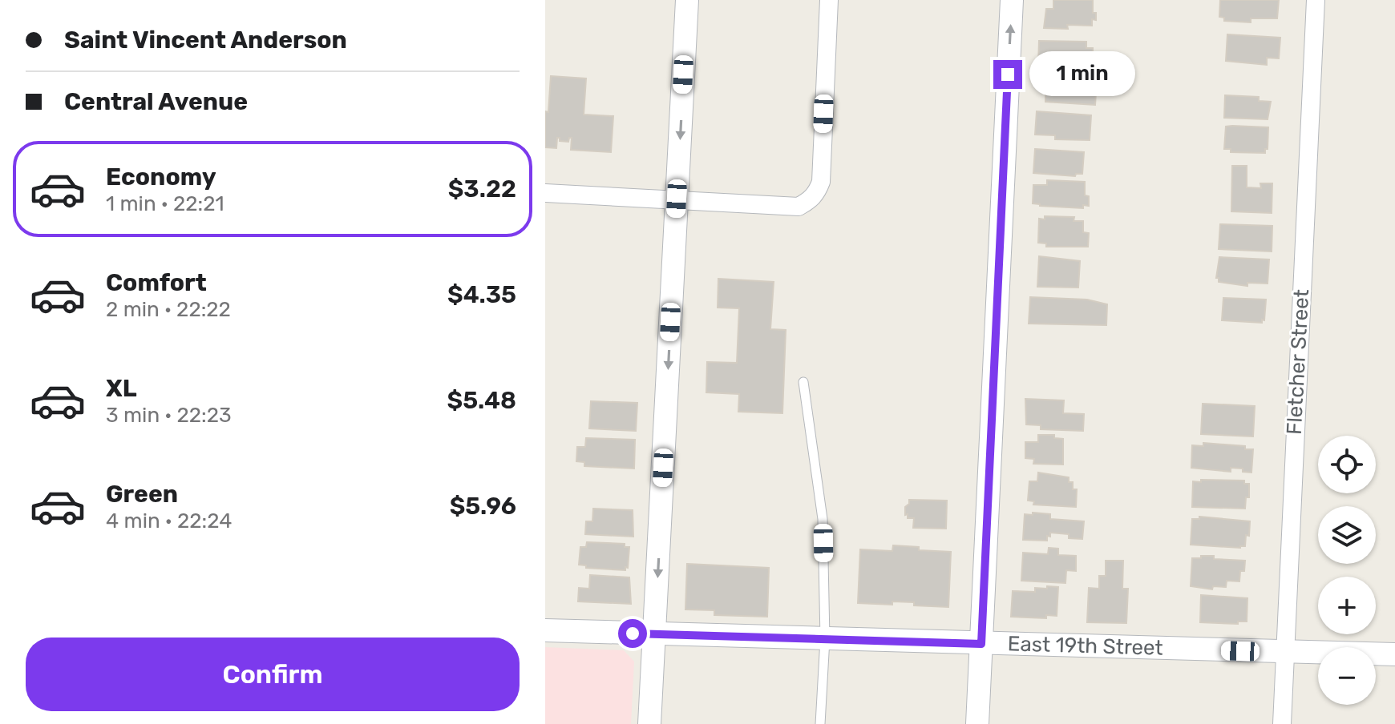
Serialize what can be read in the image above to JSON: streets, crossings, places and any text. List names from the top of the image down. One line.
{"streets":{"street":["Fletcher Street","East 19th Street"]},"crossings":[["Fletcher Street","East 19th Street"]],"page":{"banner":["Saint Vincent Anderson","Central Avenue"],"bubble":"1 min","list":[{"name":"Economy","note":"1 min · 22:21","value":"$3.22"},{"name":"Comfort","note":"2 min · 22:22","value":"$4.35"},{"name":"XL","note":"3 min · 22:23","value":"$5.48"},{"name":"Green","note":"4 min · 22:24","value":"$5.96"}],"map_buttons":["+","−"],"buttons":"Confirm"}}
